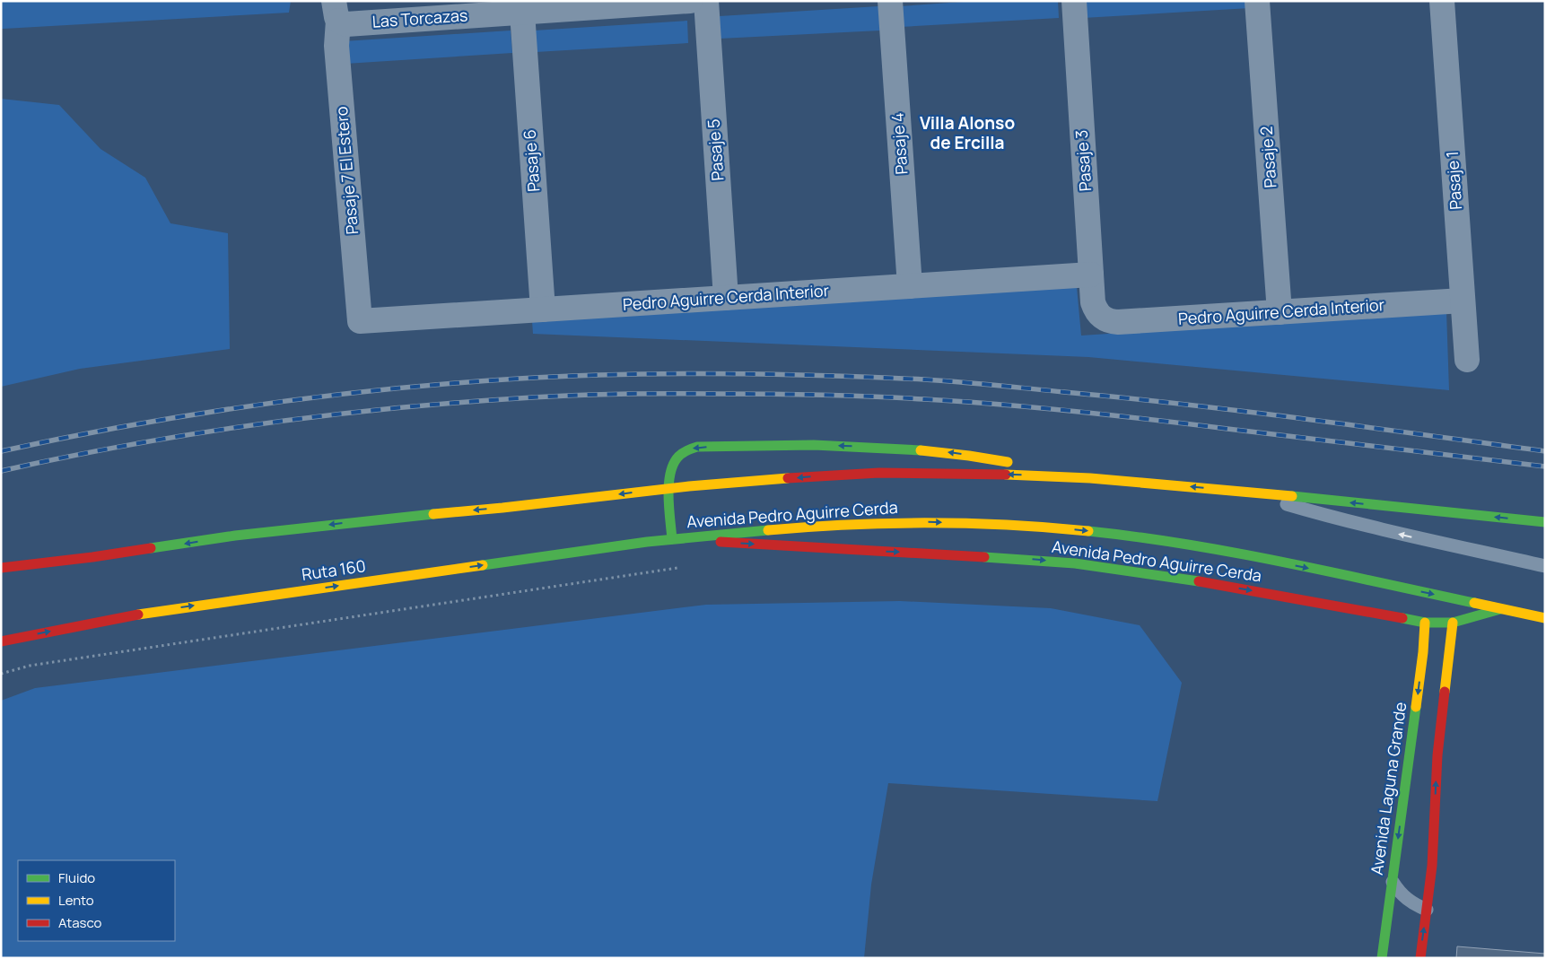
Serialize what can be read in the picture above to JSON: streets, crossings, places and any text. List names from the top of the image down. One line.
{"streets":{"main road":["Avenida Pedro Aguirre Cerda","Ruta 160","Avenida Laguna Grande"],"street":["Las Torcazas","Pasaje 4","Pasaje 5","Pasaje 2","Pasaje 6","Pasaje 3","Pasaje 7 El Estero","Pasaje 1","Pedro Aguirre Cerda Interior"]},"crossings":[["Las Torcazas","Pasaje 6"],["Las Torcazas","Pasaje 7 El Estero"],["Pasaje 4","Pedro Aguirre Cerda Interior"],["Pasaje 5","Pedro Aguirre Cerda Interior"],["Pasaje 2","Pedro Aguirre Cerda Interior"],["Pasaje 6","Pedro Aguirre Cerda Interior"],["Pasaje 3","Pedro Aguirre Cerda Interior"],["Pasaje 7 El Estero","Pedro Aguirre Cerda Interior"],["Pasaje 1","Pedro Aguirre Cerda Interior"],["Avenida Pedro Aguirre Cerda","Ruta 160"],["Avenida Pedro Aguirre Cerda","Avenida Laguna Grande"]],"districts":["Villa Alonso de Ercilla"],"legend":["Fluido","Lento","Atasco"]}
